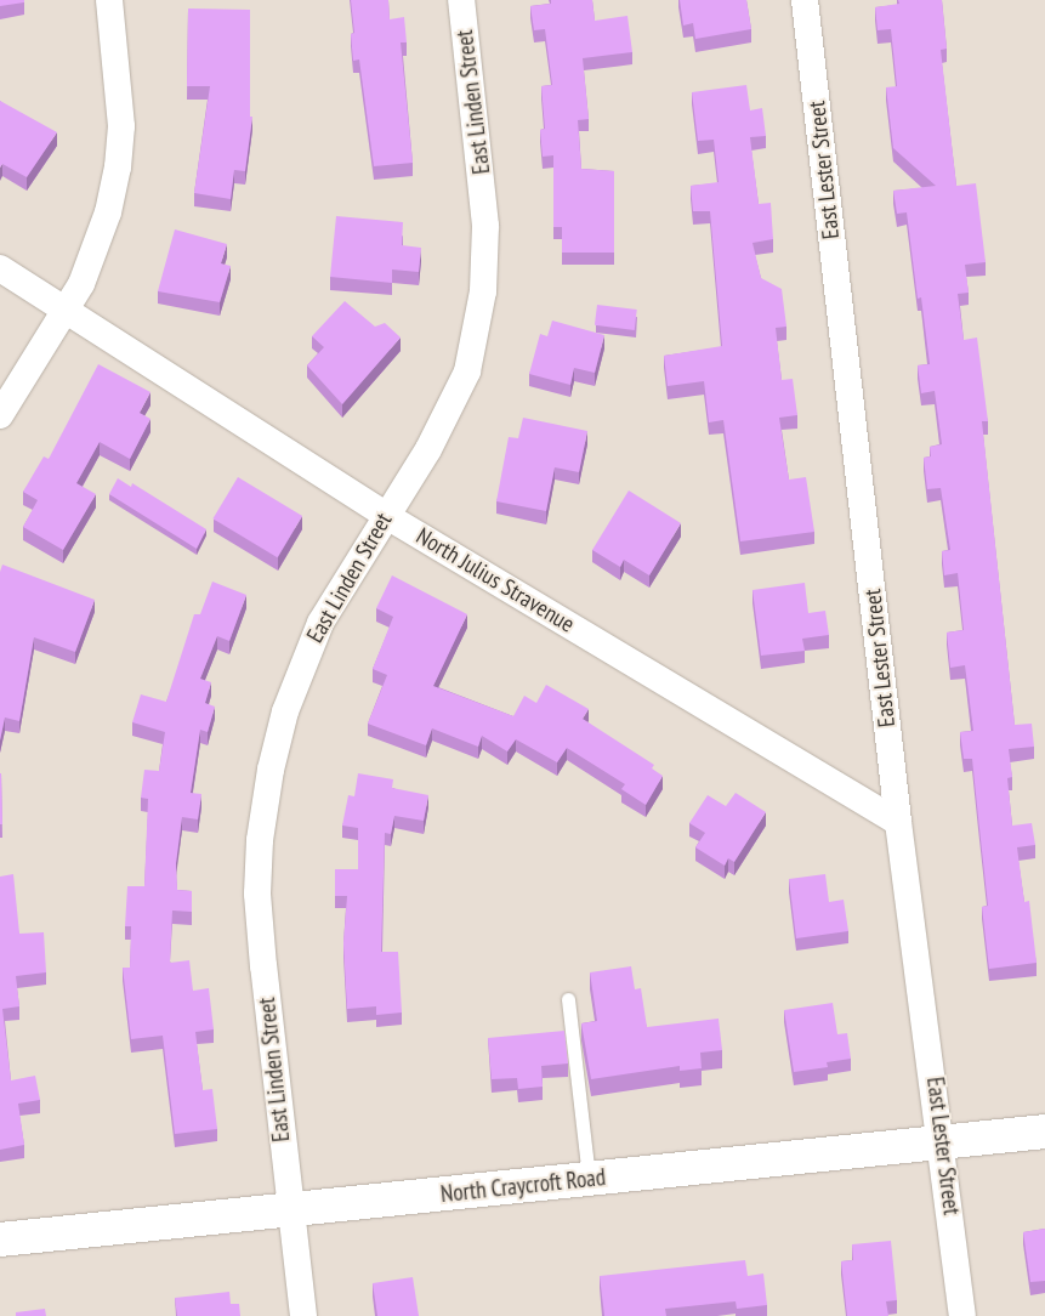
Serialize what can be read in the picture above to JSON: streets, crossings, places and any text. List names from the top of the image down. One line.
{"streets":{"main road":["North Craycroft Road"],"street":["East Linden Street","East Lester Street","North Julius Stravenue"]},"crossings":[["East Linden Street","North Julius Stravenue"],["East Linden Street","North Craycroft Road"],["East Lester Street","North Julius Stravenue"],["East Lester Street","North Craycroft Road"]]}
